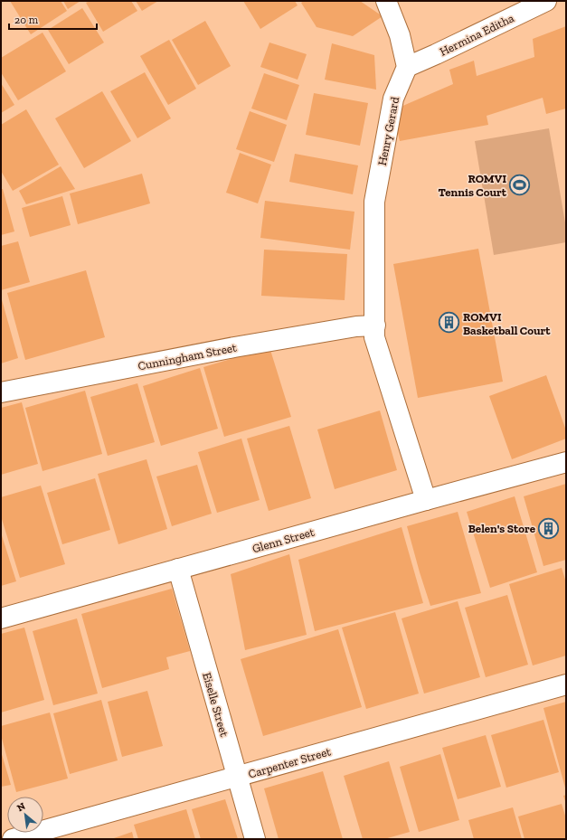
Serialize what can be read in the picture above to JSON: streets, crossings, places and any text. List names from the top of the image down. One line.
{"streets":{"street":["Hermina Editha","Henry Gerard","Cunningham Street","Glenn Street","Eiselle Street","Carpenter Street"]},"crossings":[["Hermina Editha","Henry Gerard"],["Henry Gerard","Cunningham Street"],["Glenn Street","Eiselle Street"],["Eiselle Street","Carpenter Street"]],"places":{"sports":["ROMVI Tennis Court"],"building":["ROMVI Basketball Court","Belen's Store"]},"scale_bar":"20 m","north":"top left"}
